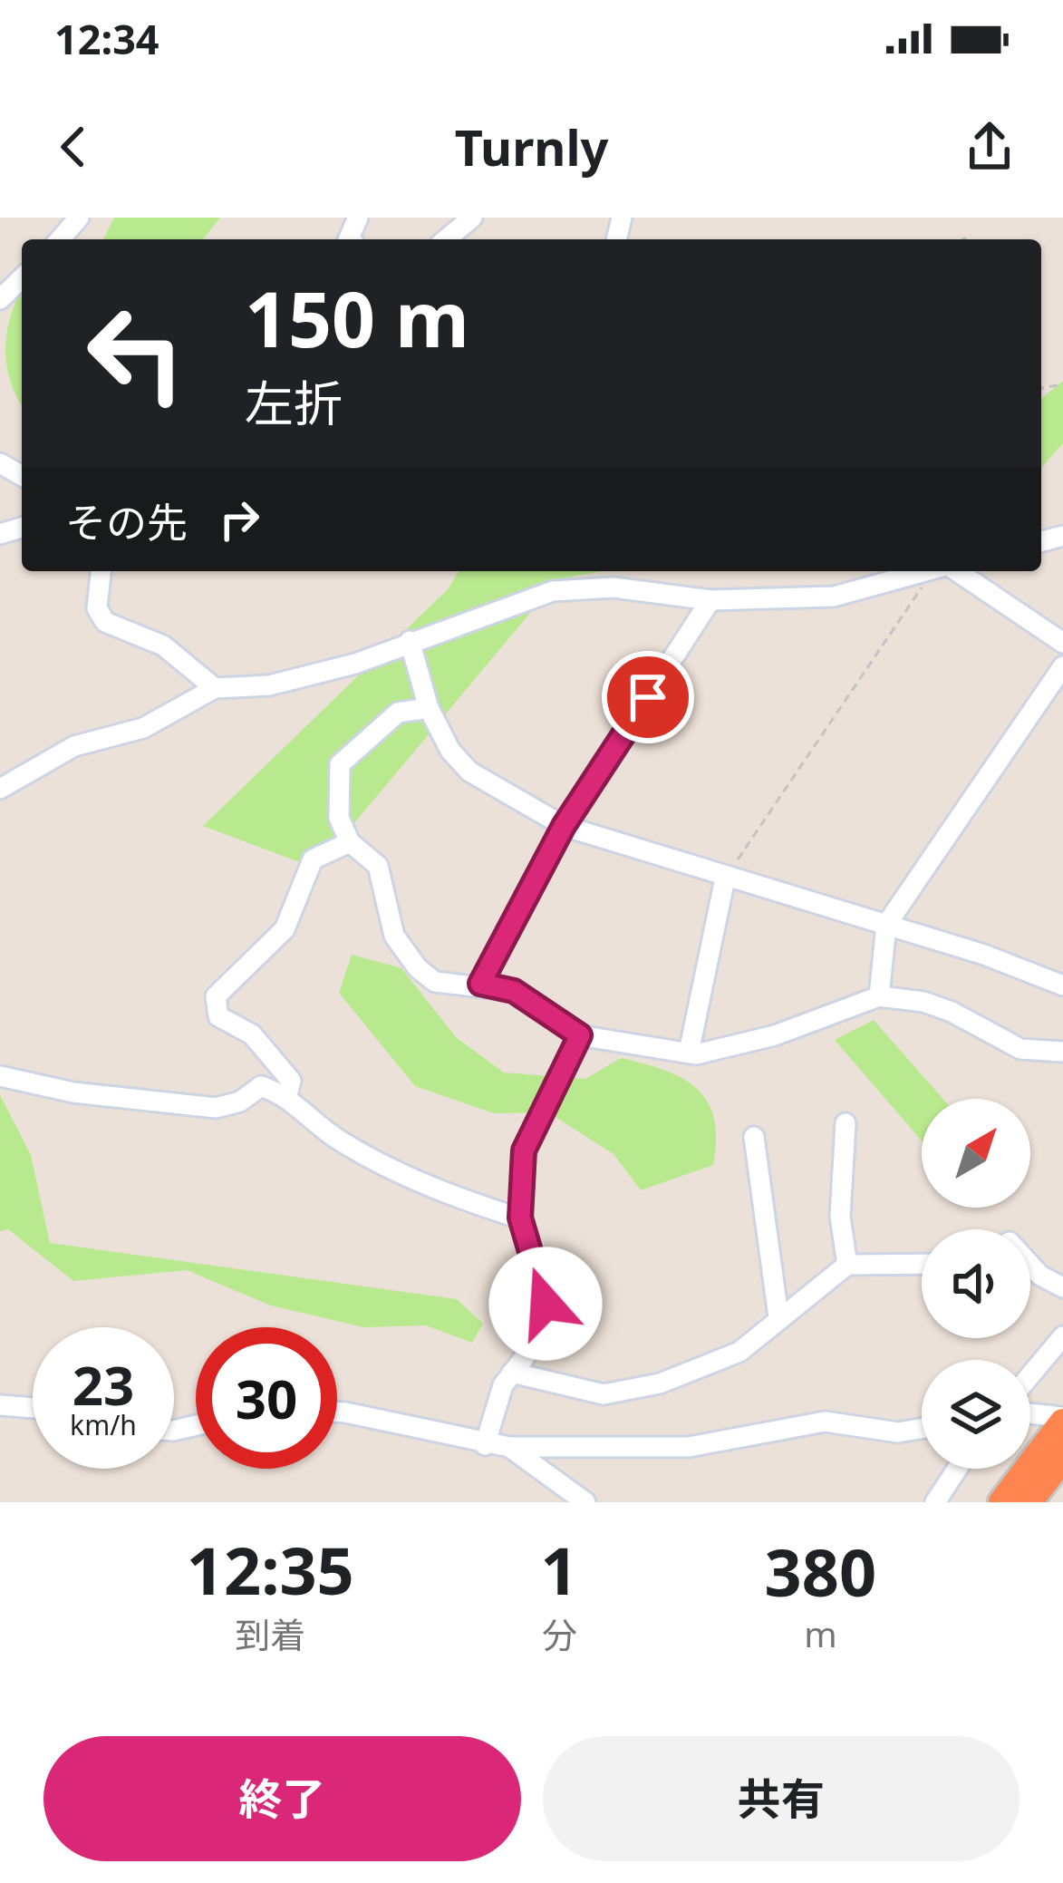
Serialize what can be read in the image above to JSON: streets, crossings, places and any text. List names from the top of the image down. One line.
{"north":"top right","page":{"status":"12:34","header":"Turnly","turn":["150 m","左折"],"then":"その先","speed":"23 km/h","limit":"30","eta":["12:35","到着","1","分","380","m"],"buttons":["終了","共有"]}}
